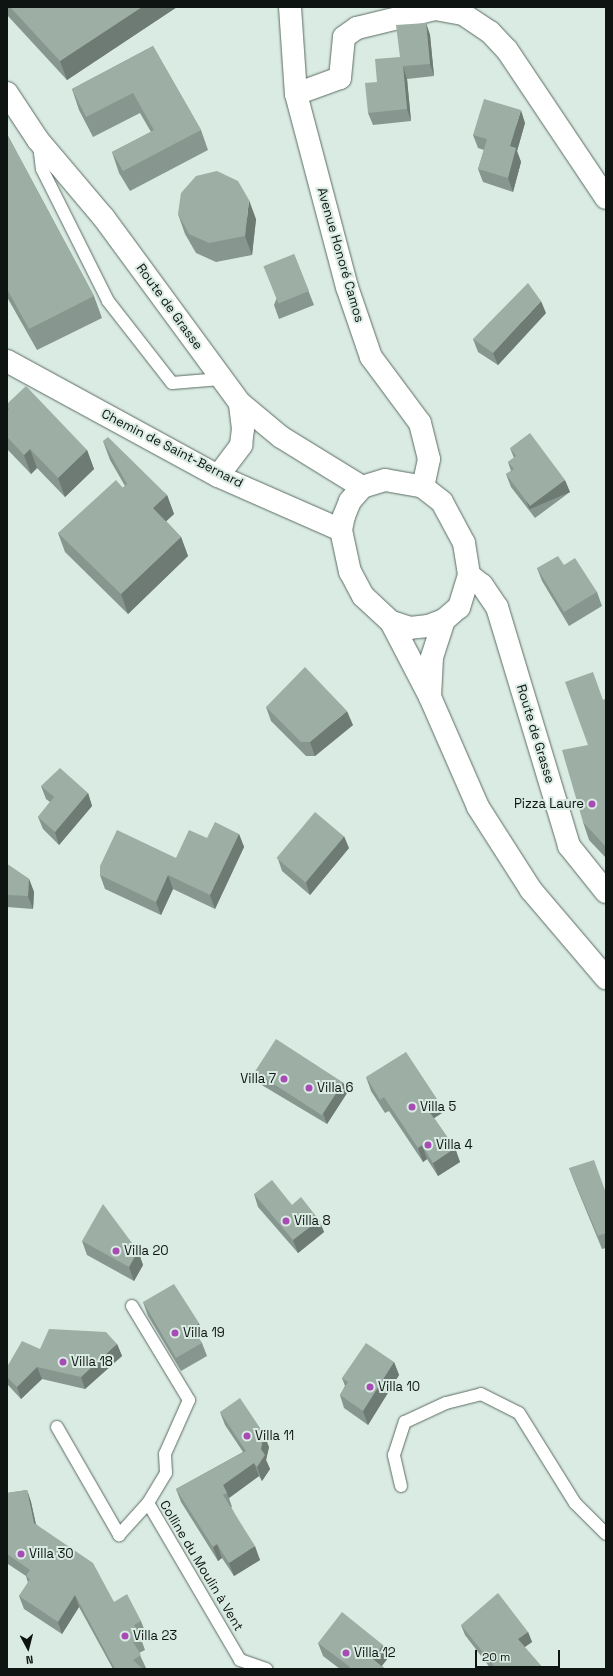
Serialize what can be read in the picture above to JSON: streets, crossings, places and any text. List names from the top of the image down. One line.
{"streets":{"street":["Avenue Honoré Camos","Route de Grasse","Chemin de Saint-Bernard"],"lane":["Colline du Moulin à Vent"]},"crossings":[["Avenue Honoré Camos","Route de Grasse"],["Avenue Honoré Camos","Chemin de Saint-Bernard"],["Route de Grasse","Chemin de Saint-Bernard"]],"places":["Pizza Laure","Villa 7","Villa 6","Villa 5","Villa 4","Villa 8","Villa 20","Villa 19","Villa 18","Villa 10","Villa 11","Villa 30","Villa 23","Villa 12"],"scale_bar":"20 m","north":"bottom"}
